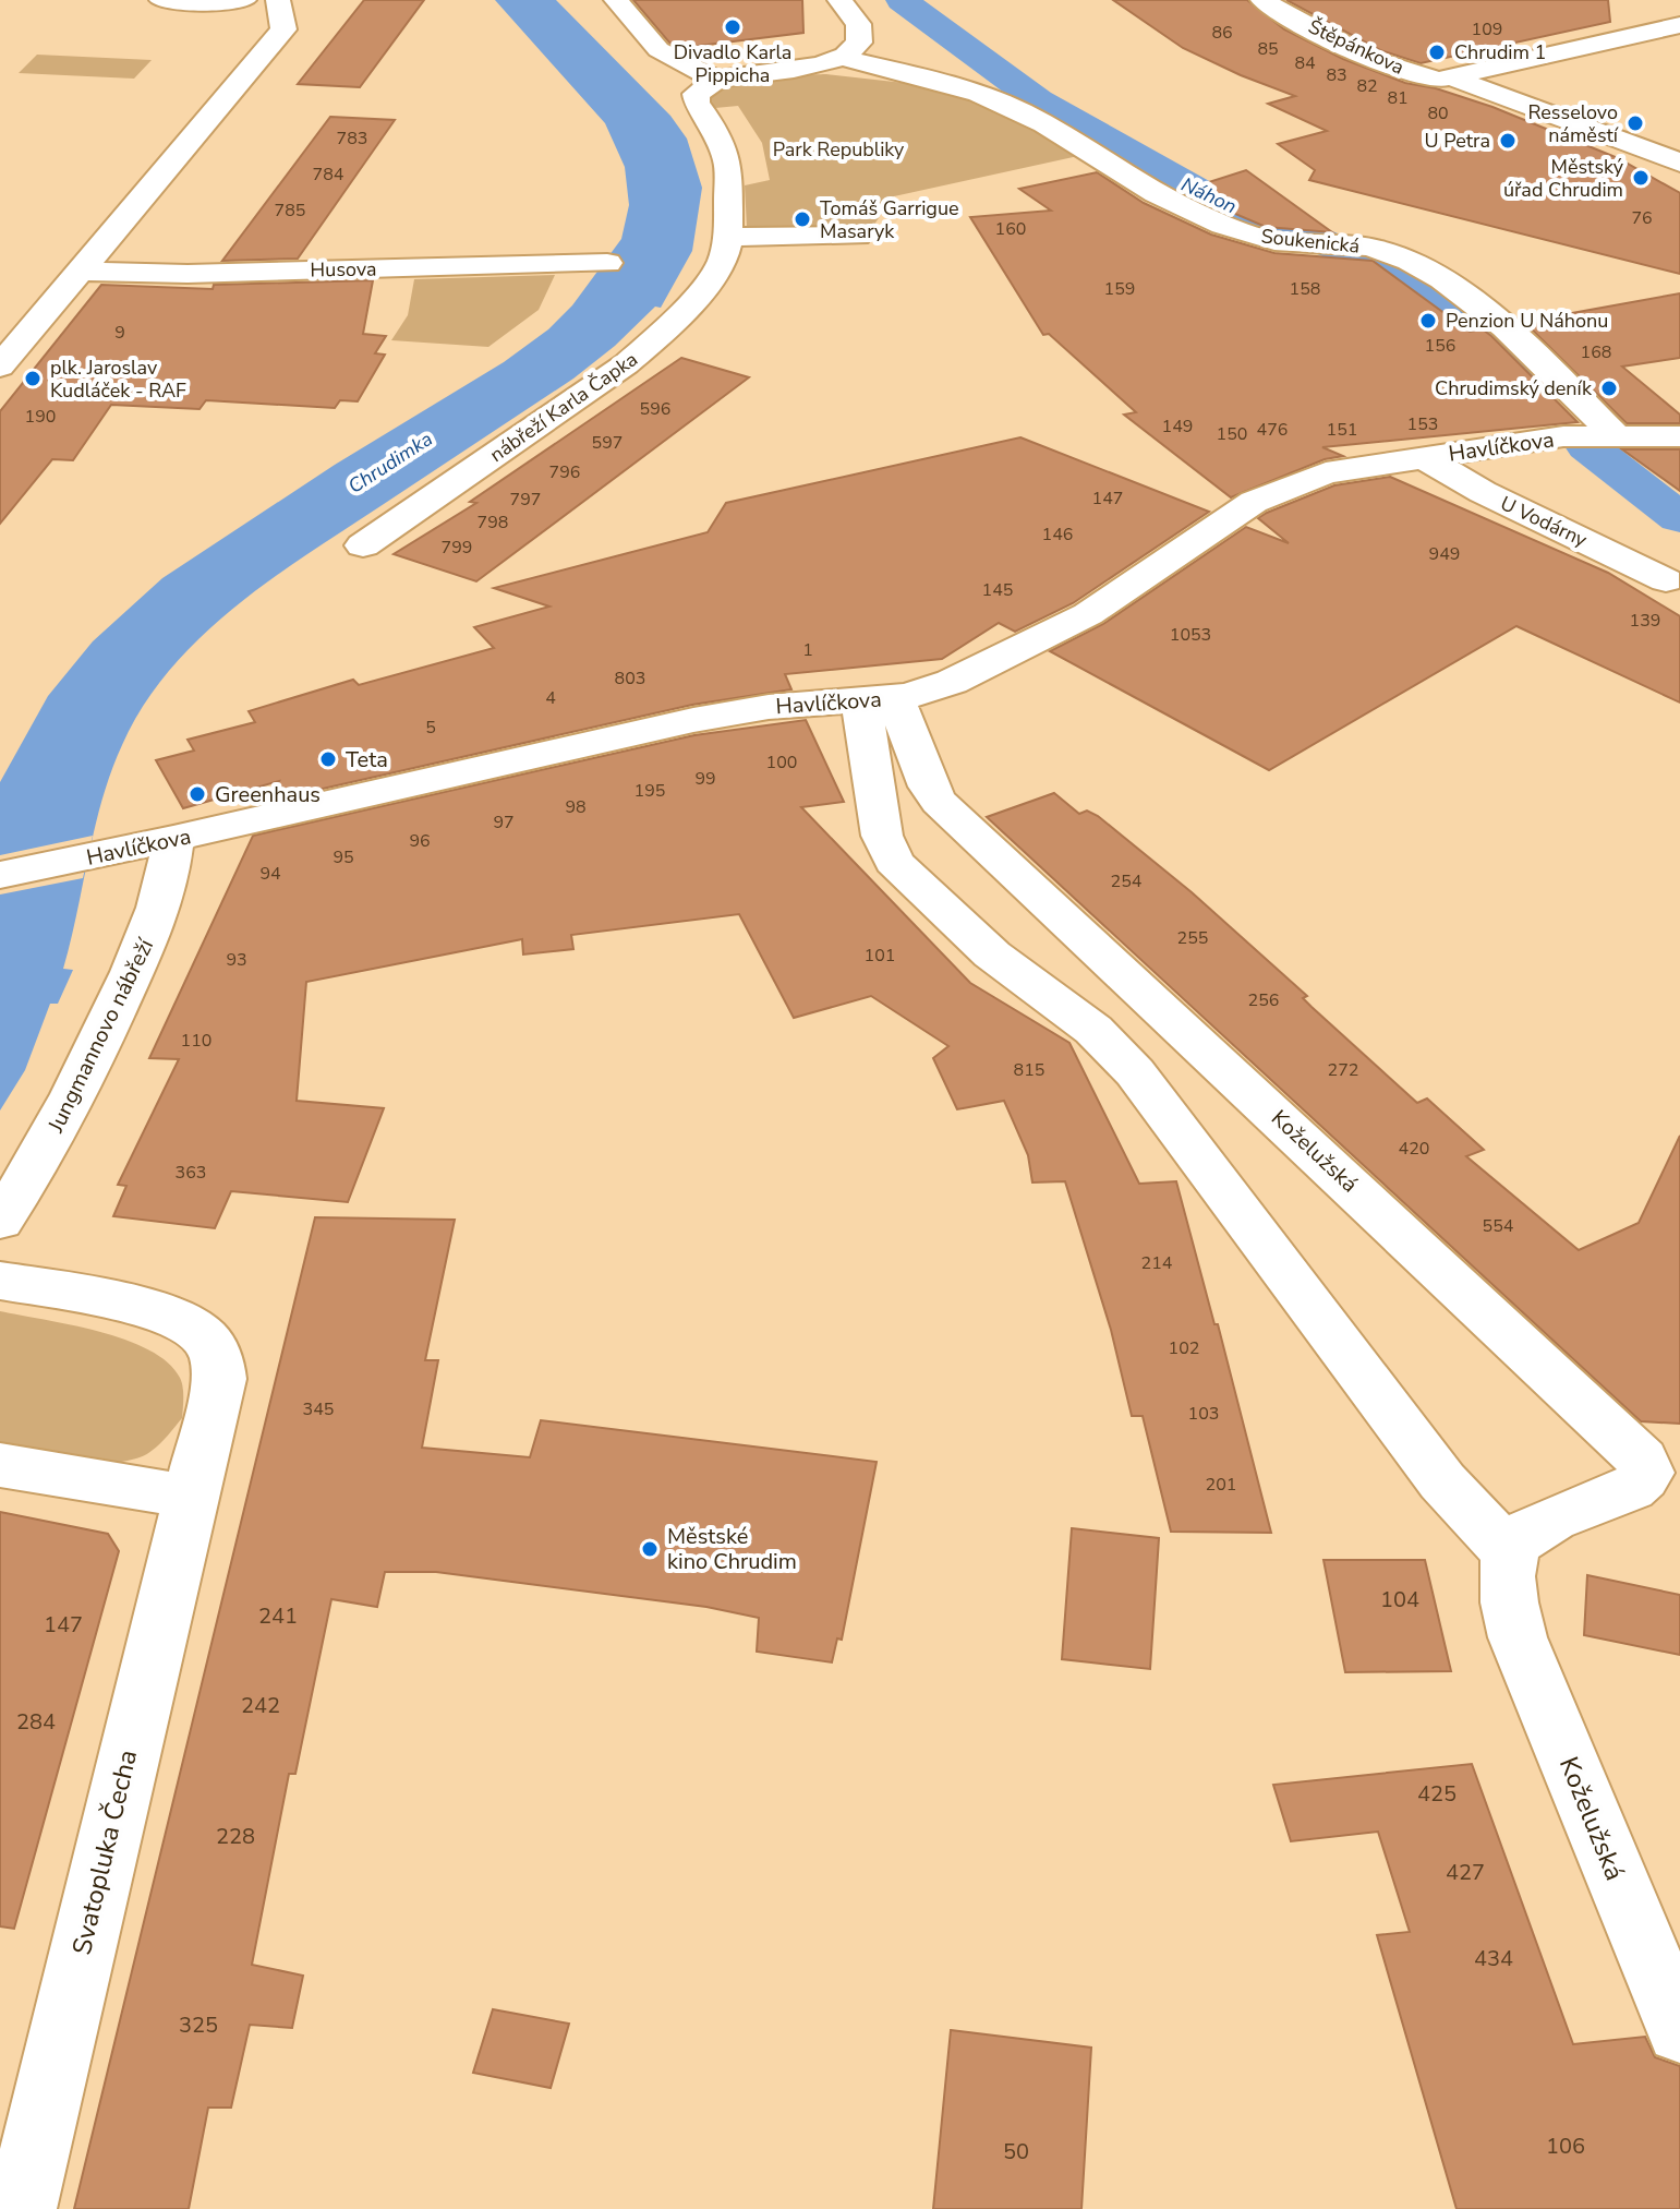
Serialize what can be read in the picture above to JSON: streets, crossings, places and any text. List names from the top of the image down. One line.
{"streets":{"street":["Štěpánkova","Soukenická","Husova","nábřeží Karla Čapka","Havlíčkova","U Vodárny","Jungmannovo nábřeží","Koželužská","Svatopluka Čecha"]},"crossings":[["Soukenická","Havlíčkova"],["Havlíčkova","U Vodárny"],["Havlíčkova","Jungmannovo nábřeží"],["Havlíčkova","Koželužská"]],"water":["Náhon","Chrudimka"],"parks":["Park Republiky"],"places":["Divadlo Karla Pippicha","Chrudim 1","Resselovo náměstí","U Petra","Městský úřad Chrudim","Tomáš Garrigue Masaryk","Penzion U Náhonu","plk. Jaroslav Kudláček - RAF","Chrudimský deník","Teta","Greenhaus","Městské kino Chrudim"],"house_numbers":["109","86","85","84","83","82","81","80","783","784","785","76","160","159","158","9","156","168","596","190","153","149","476","151","150","597","796","147","797","798","146","799","949","145","139","1053","1","803","4","5","100","99","195","98","97","96","95","94","254","255","101","93","256","110","815","272","420","363","554","214","102","345","103","201","104","241","147","242","284","425","228","427","434","325","106","50"]}
